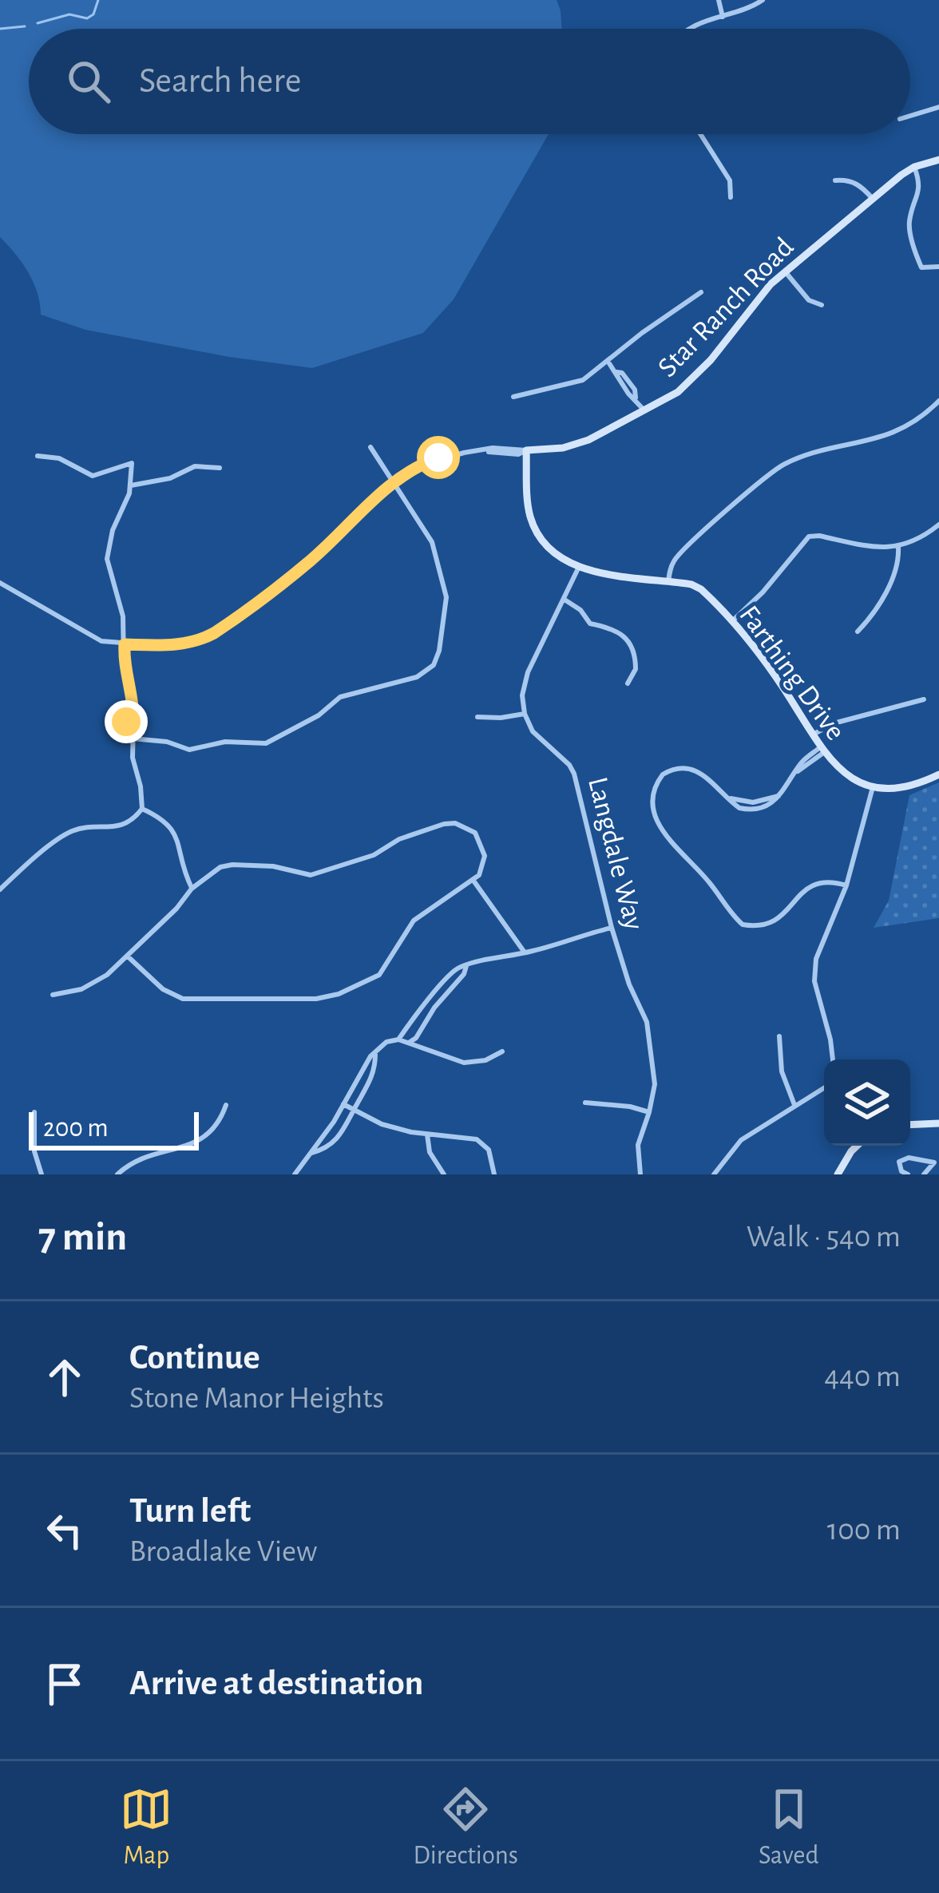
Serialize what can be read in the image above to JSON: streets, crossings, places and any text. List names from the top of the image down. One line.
{"streets":{"street":["Star Ranch Road","Farthing Drive","Langdale Way"]},"crossings":[["Star Ranch Road","Farthing Drive"]],"scale_bar":"200 m","page":{"search":"Search here","scale":"200 m","heading":["7 min","Walk · 540 m"],"list":[["Continue","Stone Manor Heights","440 m"],["Turn left","Broadlake View","100 m"],"Arrive at destination"],"nav":["Map","Directions","Saved"]}}
